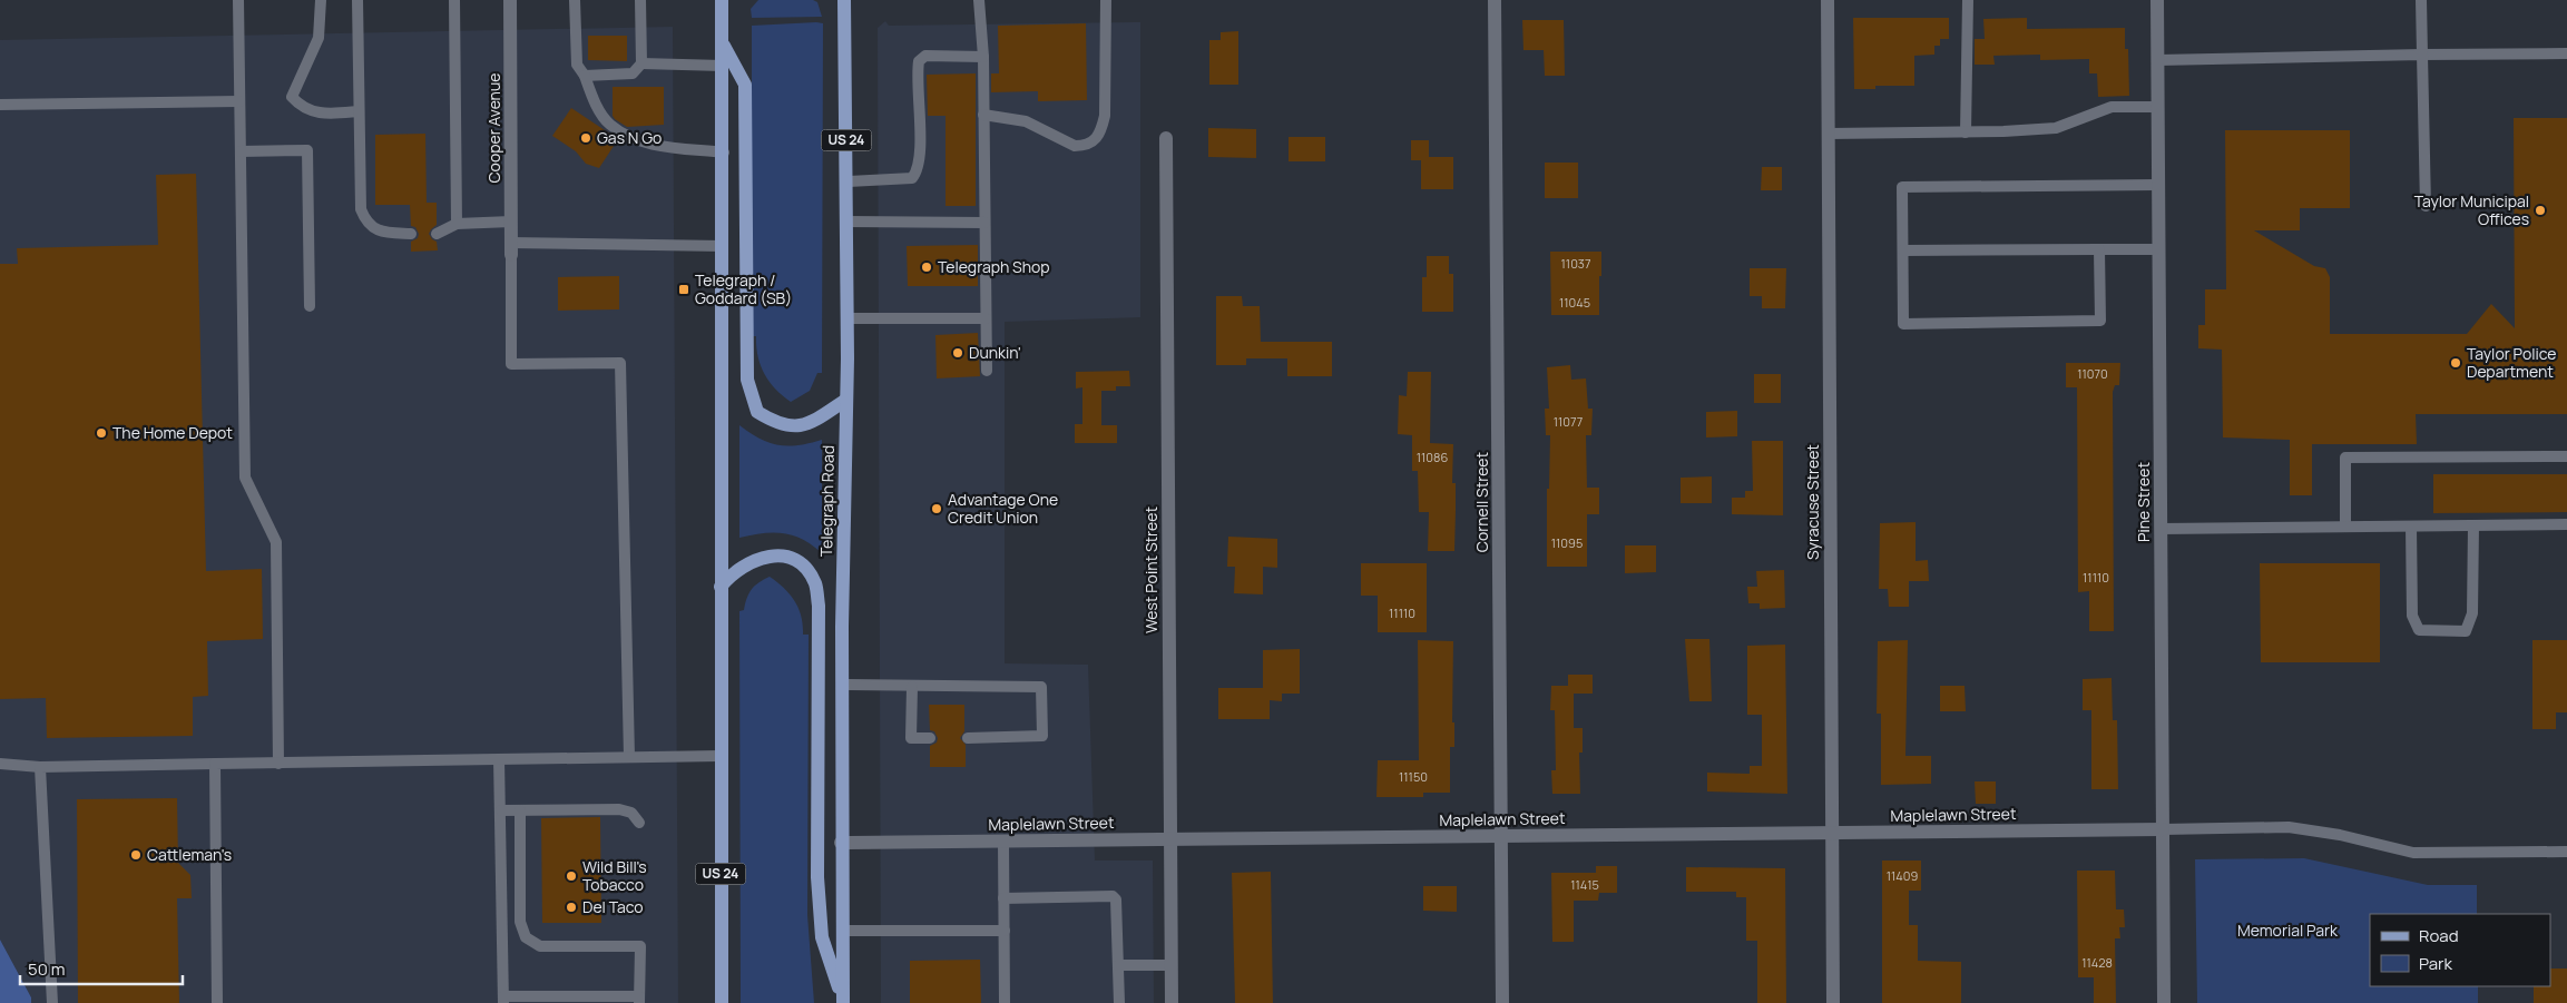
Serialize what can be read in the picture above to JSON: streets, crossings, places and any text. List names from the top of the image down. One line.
{"streets":{"main road":["US 24","Telegraph Road"],"street":["Cooper Avenue","Cornell Street","Syracuse Street","Pine Street","West Point Street","Maplelawn Street"]},"crossings":[["Telegraph Road","Maplelawn Street"],["Cornell Street","Maplelawn Street"],["Syracuse Street","Maplelawn Street"],["Pine Street","Maplelawn Street"],["West Point Street","Maplelawn Street"]],"parks":["Memorial Park"],"places":{"other":["Gas N Go","Taylor Municipal Offices","Telegraph Shop","Dunkin'","Taylor Police Department","The Home Depot","Advantage One Credit Union","Cattleman's","Wild Bill's Tobacco","Del Taco"],"transit":["Telegraph / Goddard (SB)"]},"house_numbers":["11037","11045","11070","11077","11086","11095","11110","11110","11150","11409","11415","11428"],"legend":["Road","Park"],"scale_bar":"50 m"}
